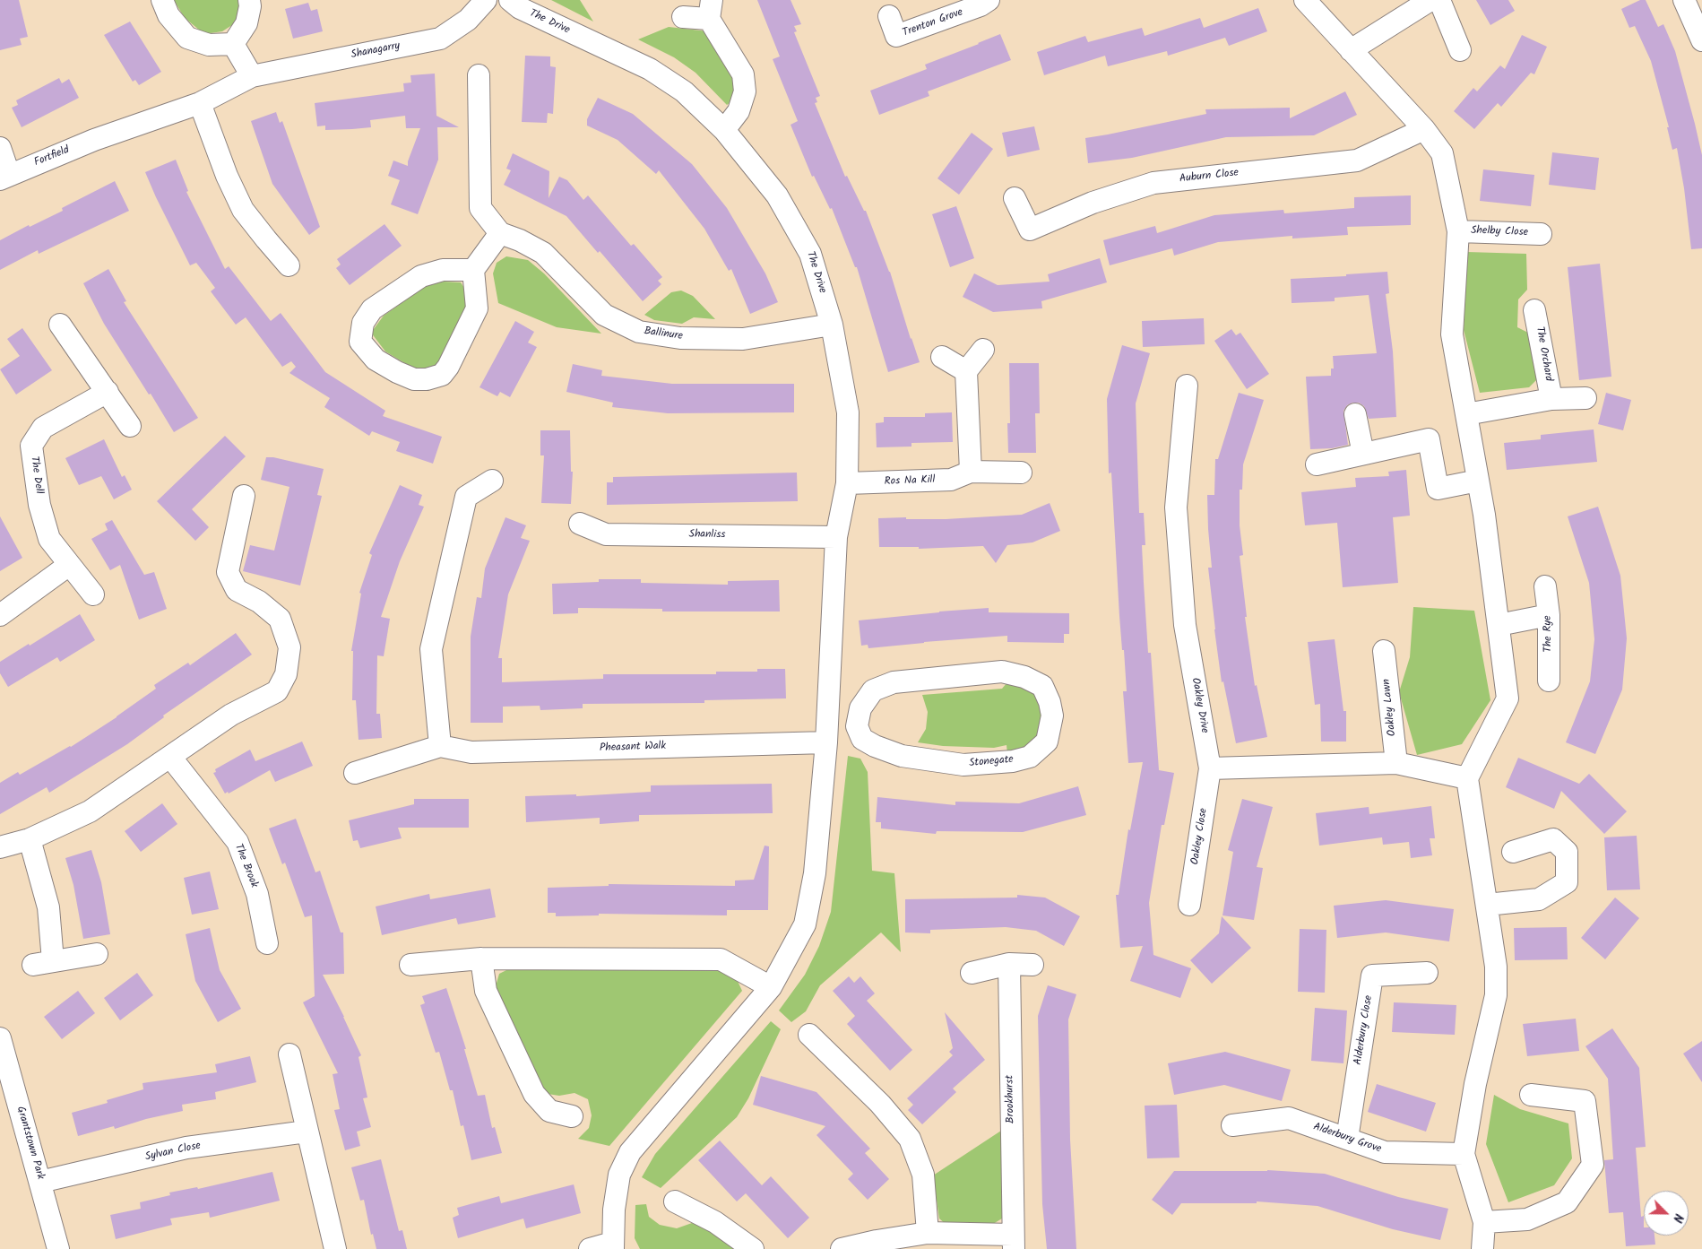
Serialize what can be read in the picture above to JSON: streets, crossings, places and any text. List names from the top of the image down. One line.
{"streets":{"street":["The Drive","Trenton Grove","Shanagarry","Fortfield","Auburn Close","Shelby Close","Ballinure","The Orchard","The Dell","Ros Na Kill","Shanliss","The Rye","Oakley Drive","Oakley Lawn","Pheasant Walk","Stonegate","Oakley Close","The Brook","Alderbury Close","Brookhurst","Alderbury Grove","Grantstown Park","Sylvan Close"]},"crossings":[["The Drive","Ballinure"],["The Drive","Ros Na Kill"],["The Drive","Shanliss"],["The Drive","Pheasant Walk"],["Shanagarry","Fortfield"],["Oakley Drive","Oakley Close"],["Alderbury Close","Alderbury Grove"],["Grantstown Park","Sylvan Close"]],"north":"bottom right"}
